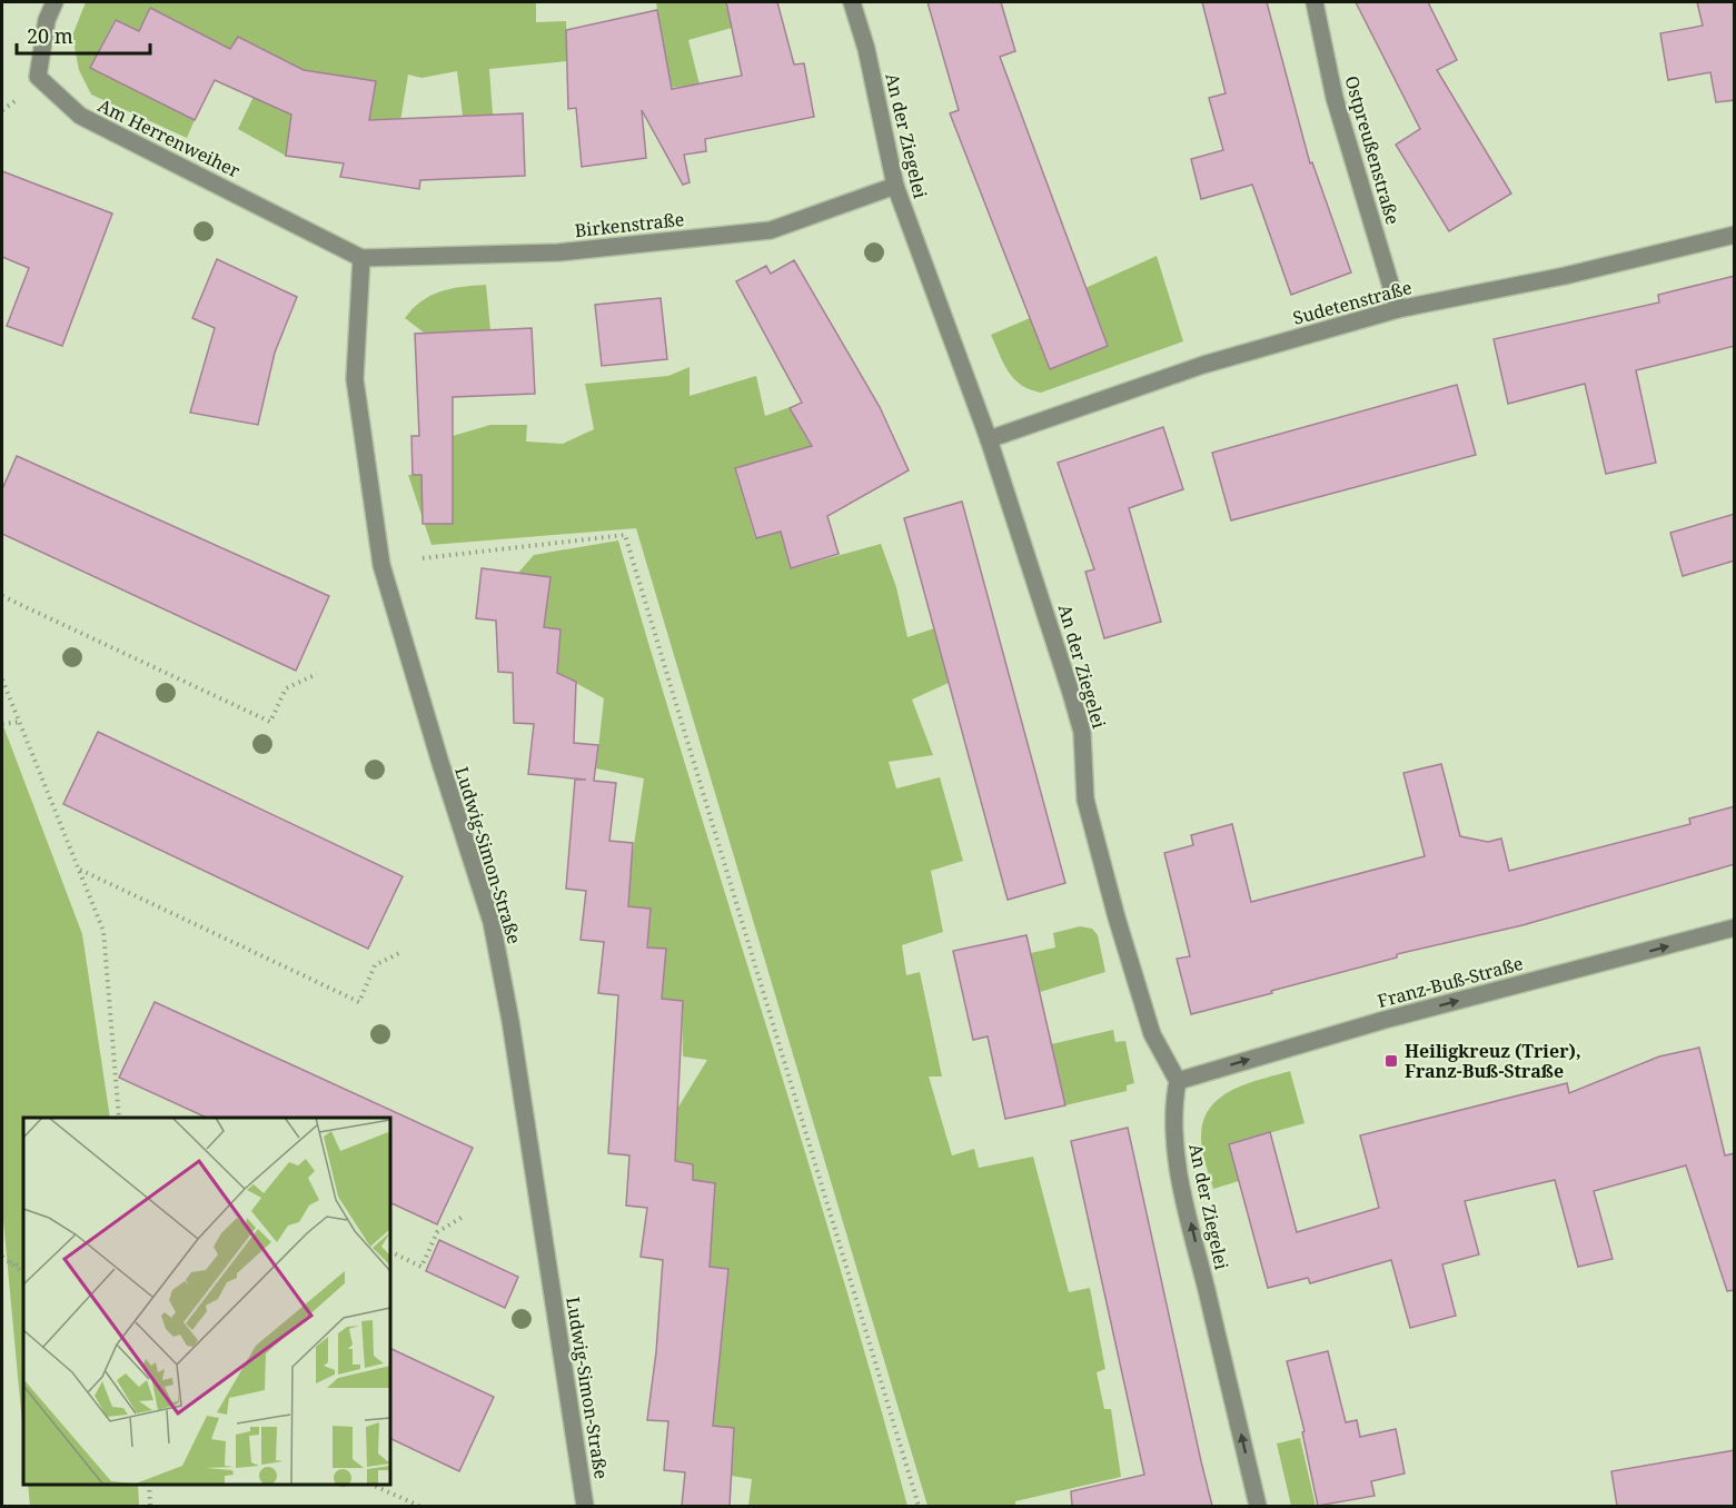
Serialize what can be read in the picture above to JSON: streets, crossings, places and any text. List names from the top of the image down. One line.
{"streets":{"street":["An der Ziegelei","Am Herrenweiher","Ostpreußenstraße","Birkenstraße","Sudetenstraße","Ludwig-Simon-Straße","Franz-Buß-Straße"]},"crossings":[["An der Ziegelei","Birkenstraße"],["An der Ziegelei","Sudetenstraße"],["An der Ziegelei","Franz-Buß-Straße"],["Am Herrenweiher","Birkenstraße"],["Am Herrenweiher","Ludwig-Simon-Straße"],["Ostpreußenstraße","Sudetenstraße"],["Birkenstraße","Ludwig-Simon-Straße"]],"one_way":["Franz-Buß-Straße"],"places":{"transit":["Heiligkreuz (Trier), Franz-Buß-Straße"]},"scale_bar":"20 m"}
